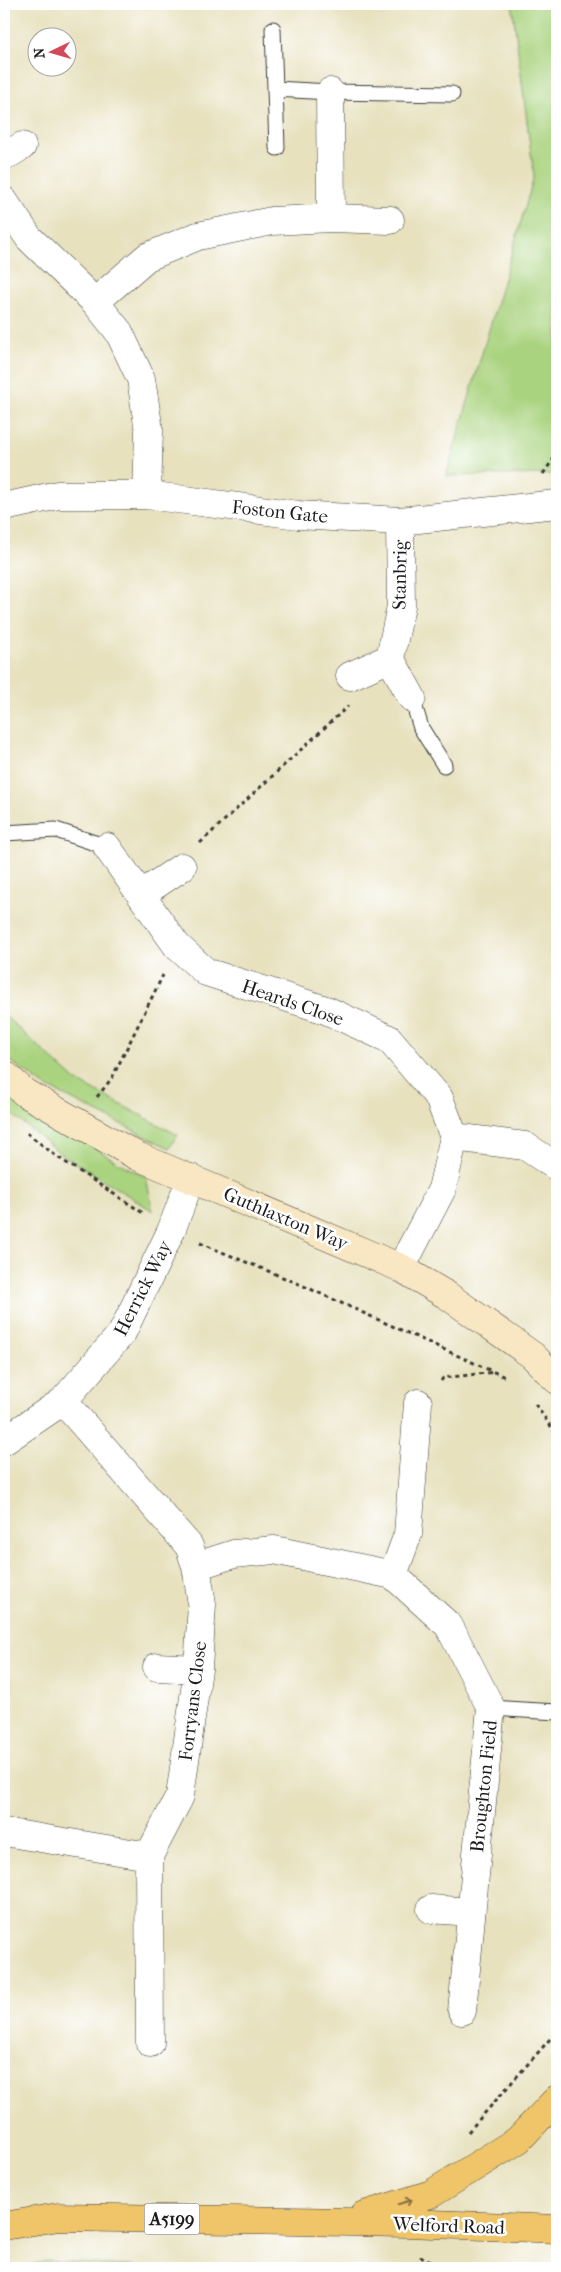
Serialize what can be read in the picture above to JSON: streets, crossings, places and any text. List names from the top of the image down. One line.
{"streets":{"main road":["A5199","Welford Road"],"street":["Foston Gate","Stanbrig","Heards Close","Guthlaxton Way","Herrick Way","Forryans Close","Broughton Field"]},"crossings":[["Foston Gate","Stanbrig"],["Guthlaxton Way","Herrick Way"],["Herrick Way","Forryans Close"]],"north":"left"}
